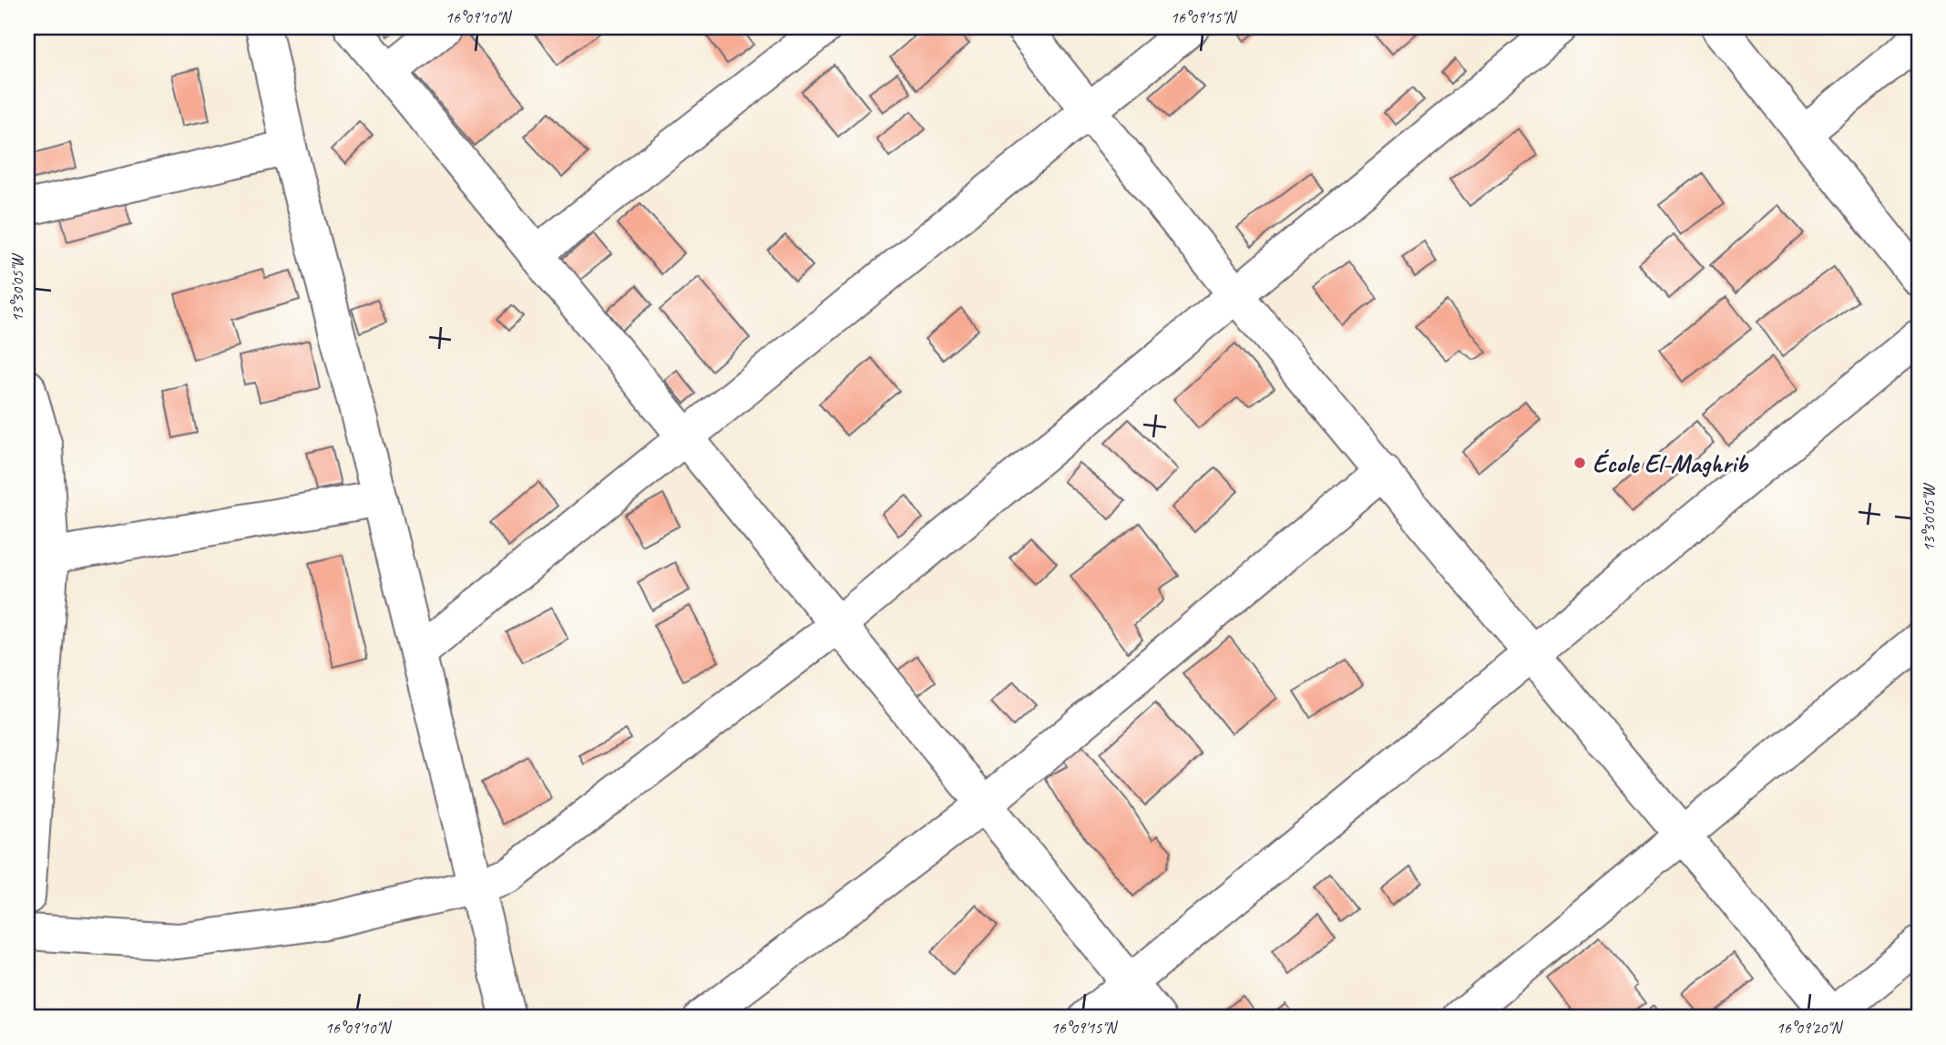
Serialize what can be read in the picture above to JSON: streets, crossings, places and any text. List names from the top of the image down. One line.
{"places":["École El-Maghrib"],"coordinates":["16°09'10\"N","16°09'15\"N","13°30'05\"W","16°09'20\"N"]}
